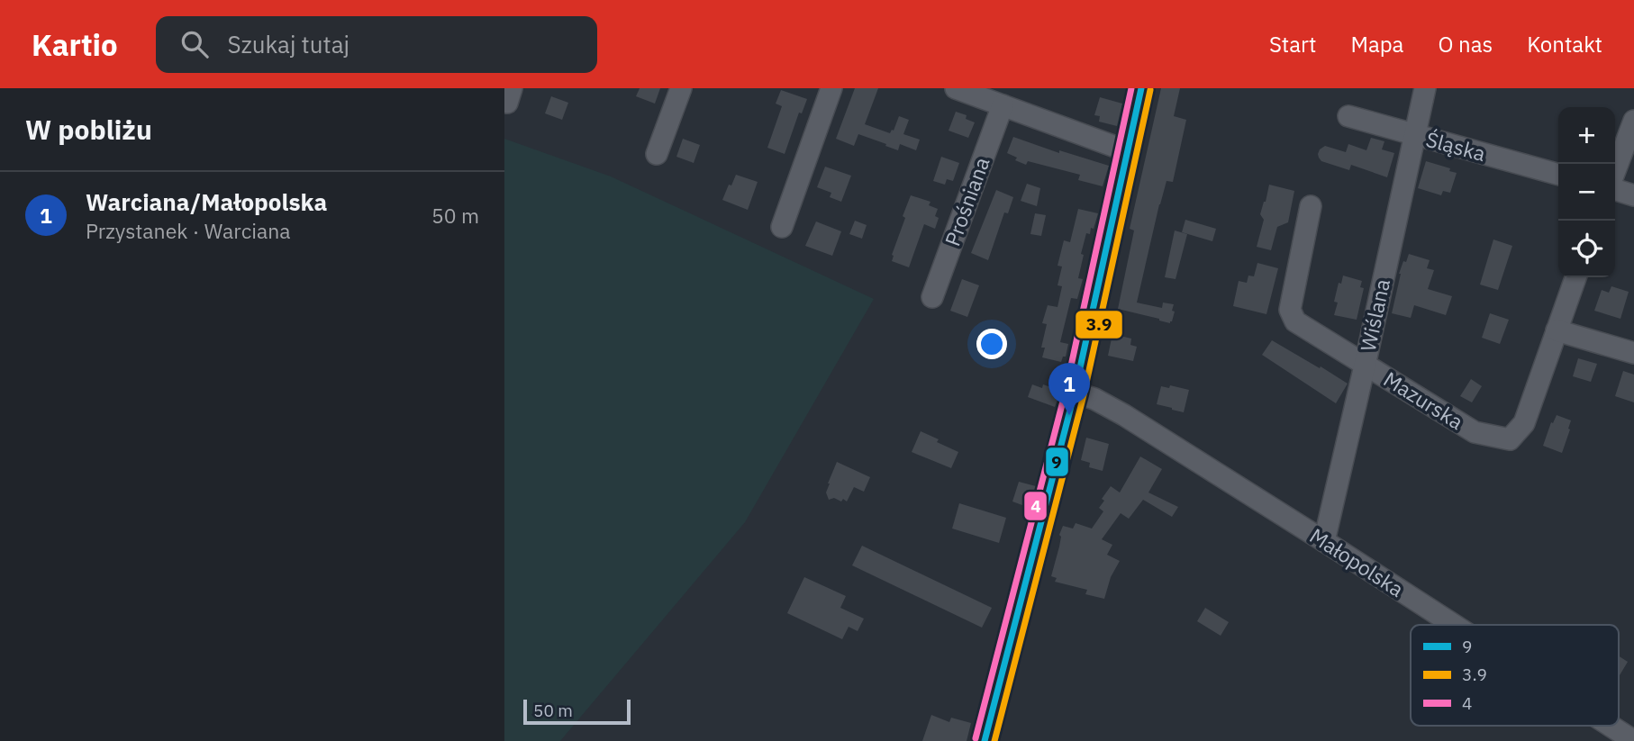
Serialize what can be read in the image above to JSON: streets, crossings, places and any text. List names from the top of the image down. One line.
{"streets":{"street":["Śląska","Prośniana","Wiślana","Mazurska","Małopolska"]},"crossings":[["Śląska","Wiślana"],["Wiślana","Mazurska"],["Wiślana","Małopolska"]],"lines":["transit line 9","transit line 4","transit line 3.9"],"legend":["9","3.9","4"],"scale_bar":"50 m","page":{"header":"Kartio","search":"Szukaj tutaj","nav":["Start","Mapa","O nas","Kontakt"],"heading":"W pobliżu","map_buttons":["+","−"],"list":[{"mark":"1","name":"Warciana/Małopolska","note":"Przystanek · Warciana","value":"50 m"}],"pins":"1","scale":"50 m"}}
